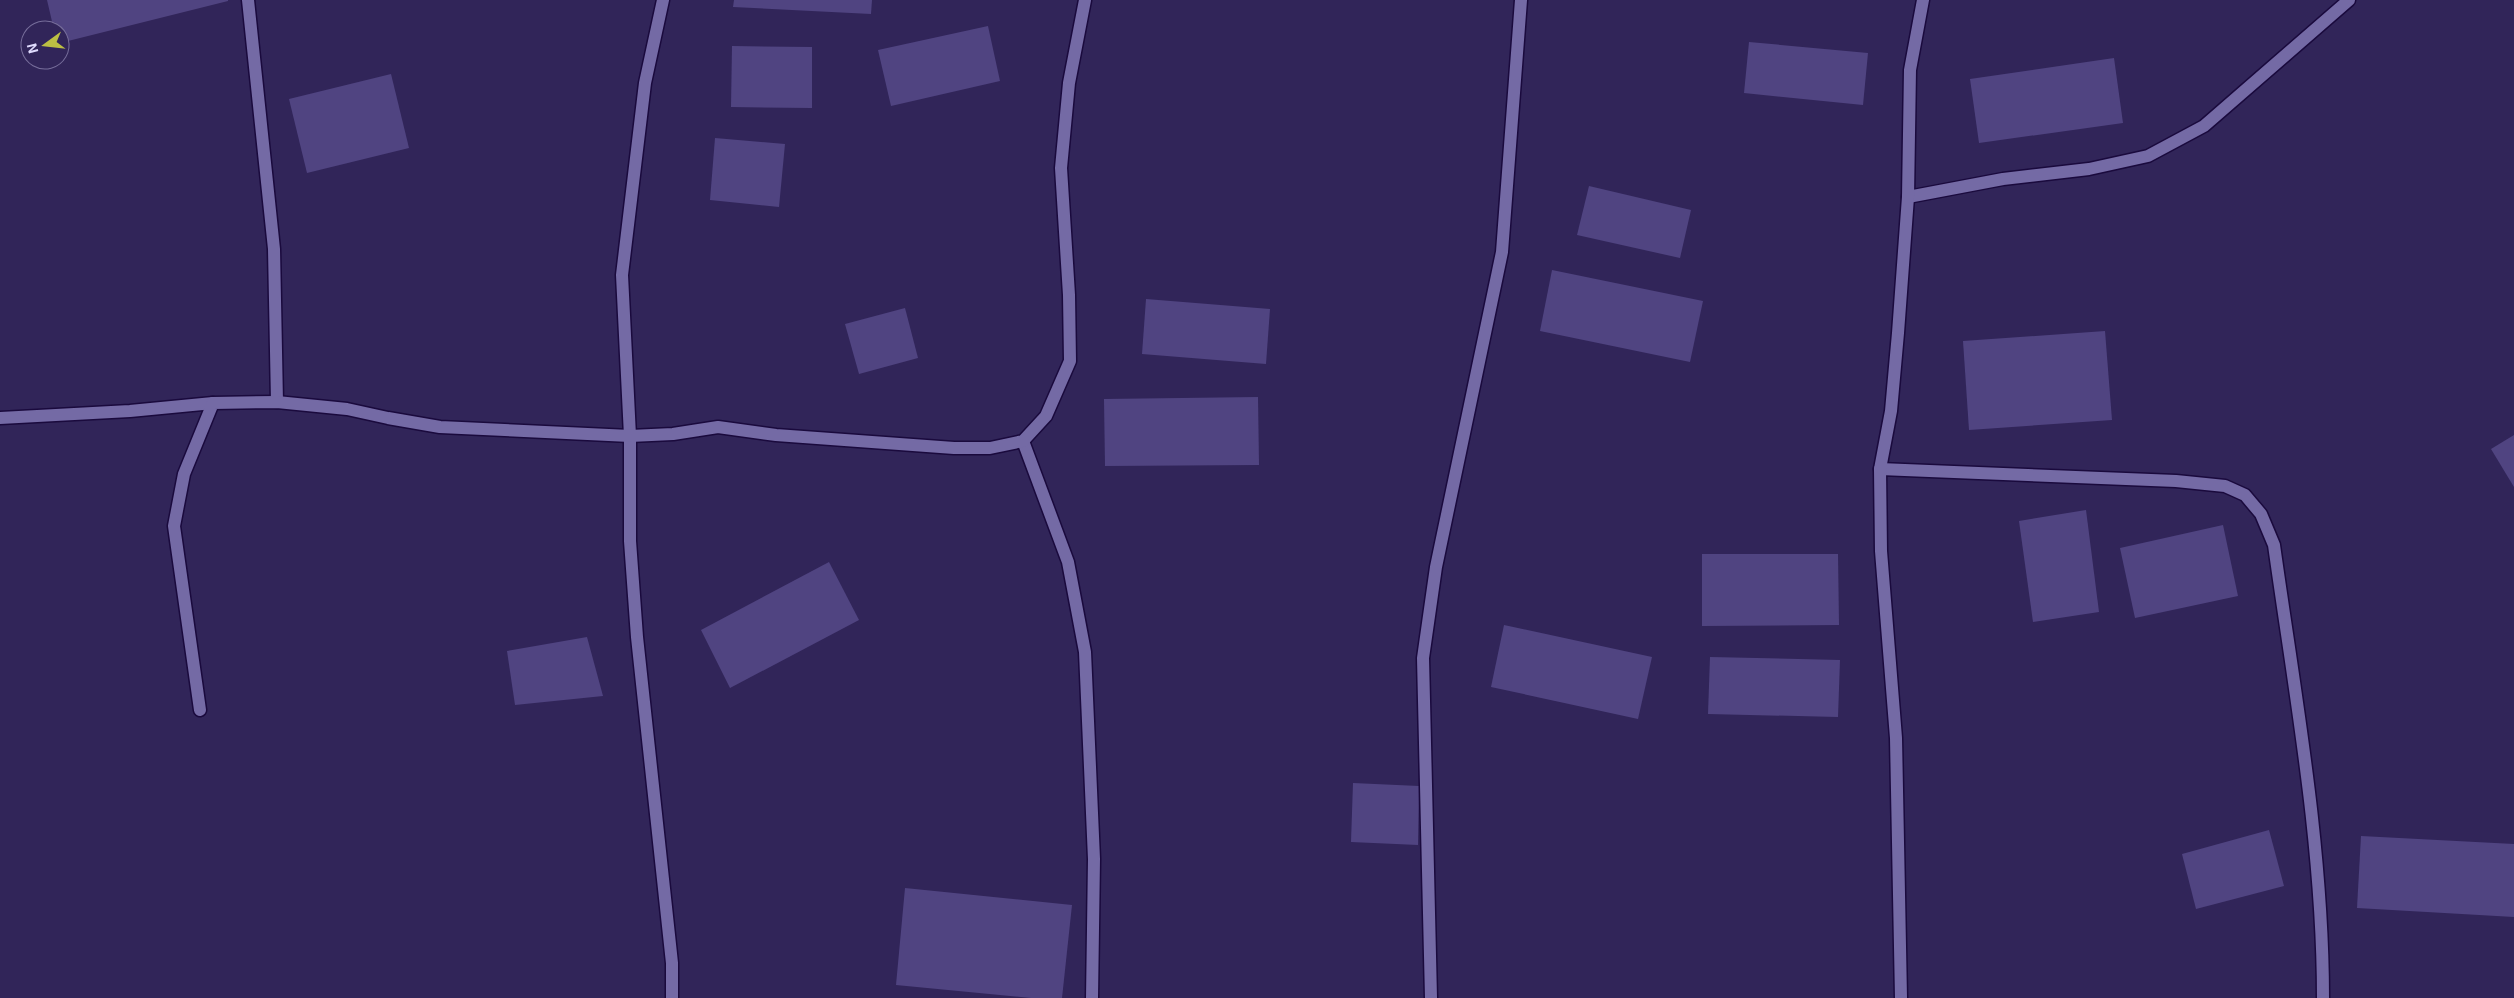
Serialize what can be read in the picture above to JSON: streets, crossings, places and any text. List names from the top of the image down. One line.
{"north":"left"}
